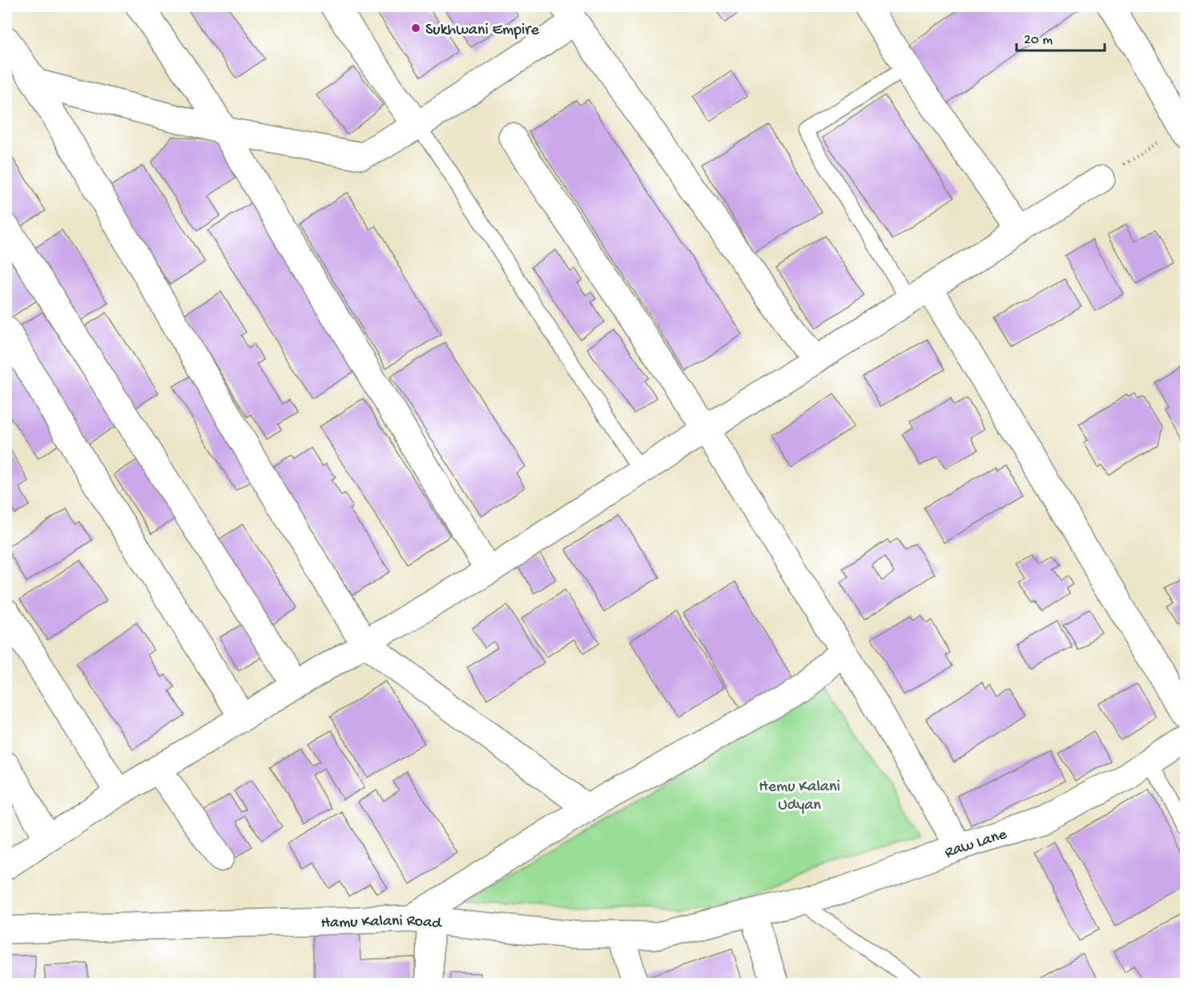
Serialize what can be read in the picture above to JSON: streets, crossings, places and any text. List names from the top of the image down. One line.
{"streets":{"street":["Raw Lane","Hamu Kalani Road"]},"crossings":[["Raw Lane","Hamu Kalani Road"]],"parks":["Hemu Kalani Udyan"],"places":["Sukhwani Empire"],"scale_bar":"20 m"}
